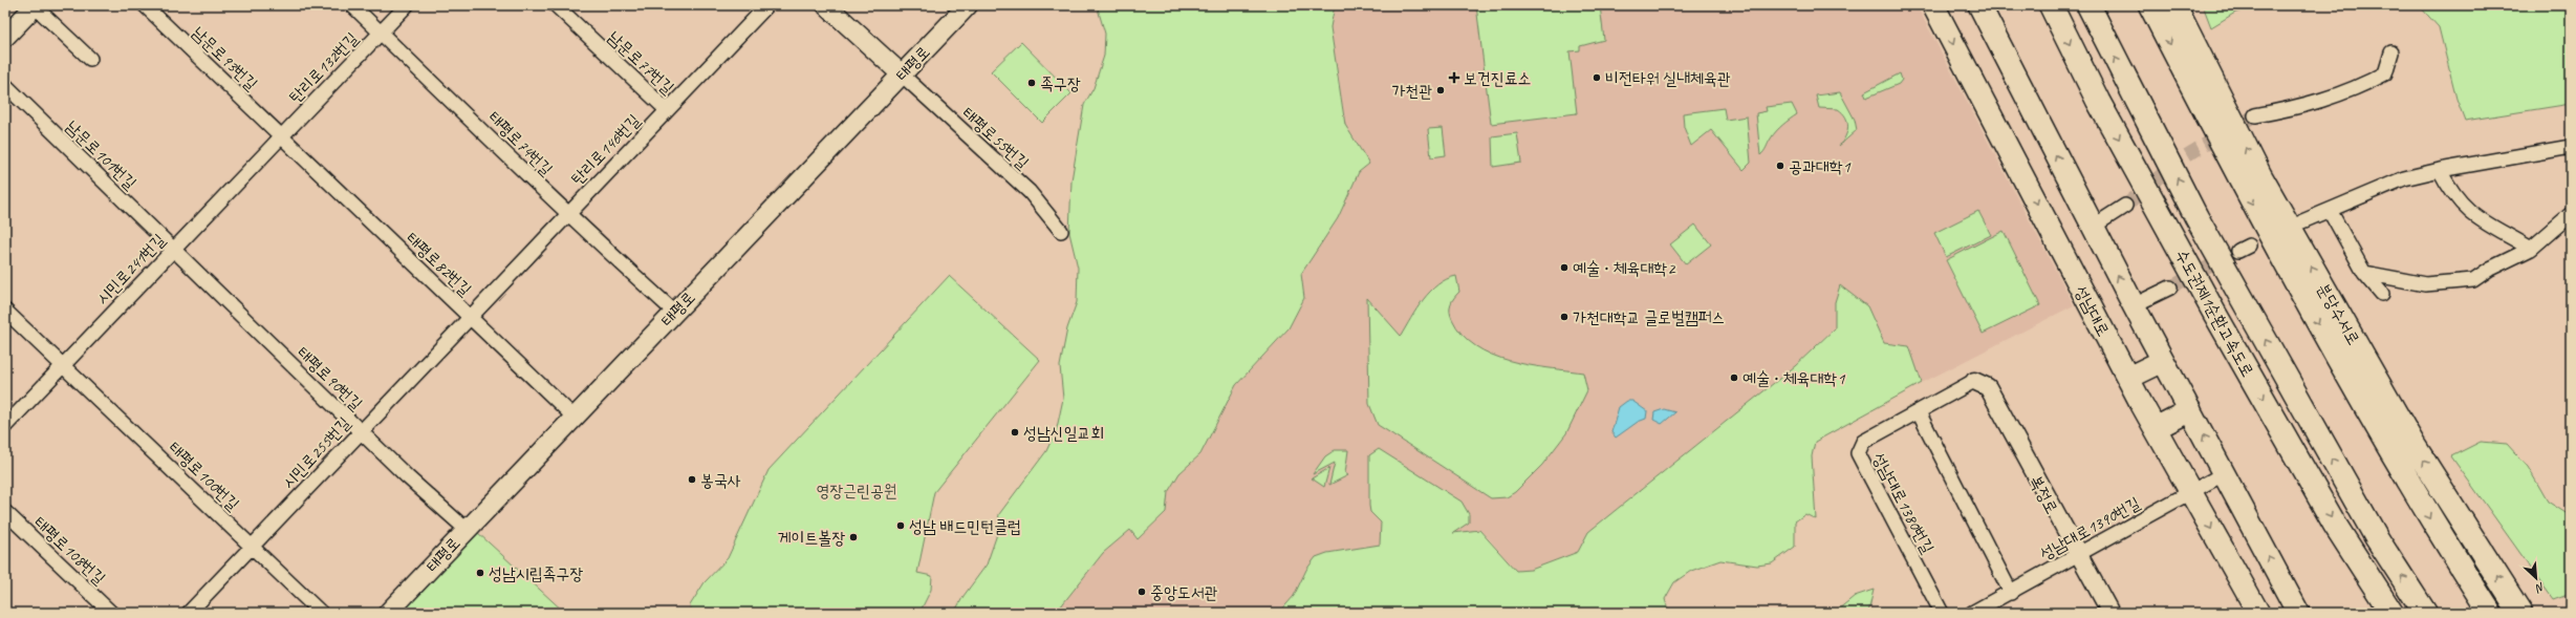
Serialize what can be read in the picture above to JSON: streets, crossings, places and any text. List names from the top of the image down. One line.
{"streets":{"highway":["수도권제1순환고속도로","분당수서로"],"main road":["태평로","성남대로"],"street":["남문로93번길","남문로77번길","탄리로132번길","태평로55번길","태평로74번길","탄리로146번길","남문로101번길","태평로82번길","시민로241번길","태평로90번길","시민로255번길","태평로100번길","복정로","성남대로1380번길","성남대로1390번길","태평로108번길"]},"crossings":[["남문로93번길","탄리로132번길"],["남문로93번길","태평로82번길"],["남문로93번길","시민로241번길"],["남문로77번길","탄리로146번길"],["태평로","태평로55번길"],["태평로","태평로74번길"],["태평로","태평로82번길"],["태평로","태평로90번길"],["탄리로132번길","태평로74번길"],["탄리로132번길","태평로82번길"],["탄리로132번길","시민로241번길"],["태평로74번길","탄리로146번길"],["탄리로146번길","태평로82번길"],["탄리로146번길","시민로255번길"],["남문로101번길","시민로241번길"],["남문로101번길","태평로90번길"],["태평로82번길","시민로241번길"],["태평로82번길","시민로255번길"],["시민로241번길","태평로90번길"],["시민로241번길","태평로100번길"],["성남대로","성남대로1390번길"],["태평로90번길","시민로255번길"],["시민로255번길","태평로100번길"],["복정로","성남대로1380번길"],["복정로","성남대로1390번길"]],"parks":["영장근린공원"],"places":{"health":["보건진료소"],"other":["비전타워 실내체육관","족구장","가천관","공과대학1","예술ㆍ체육대학2","가천대학교 글로벌캠퍼스","예술ㆍ체육대학1","성남신일교회","봉국사","성남 배드민턴클럽","게이트볼장","성남시립족구장","중앙도서관"]},"north":"bottom right"}
